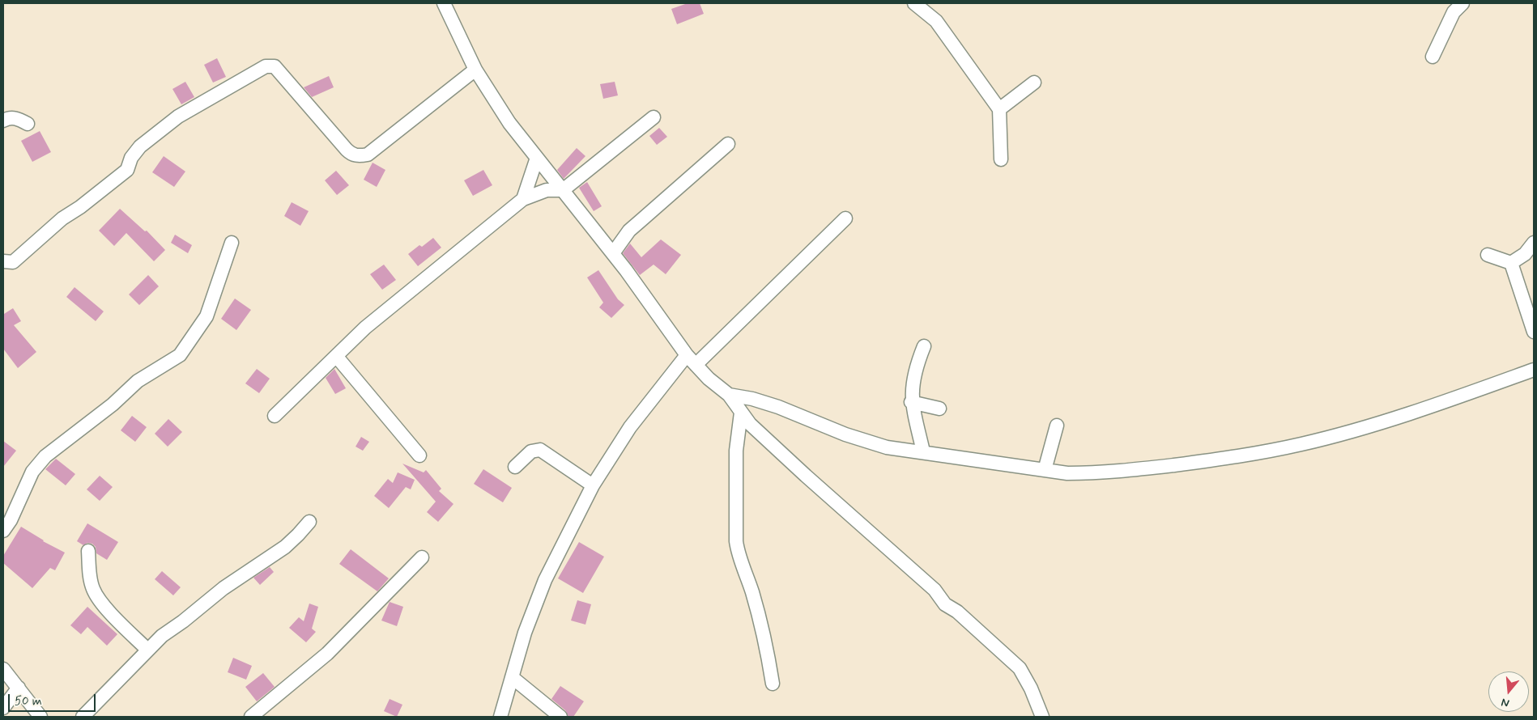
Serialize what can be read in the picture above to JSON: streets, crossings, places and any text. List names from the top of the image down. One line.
{"scale_bar":"50 m","north":"bottom"}
